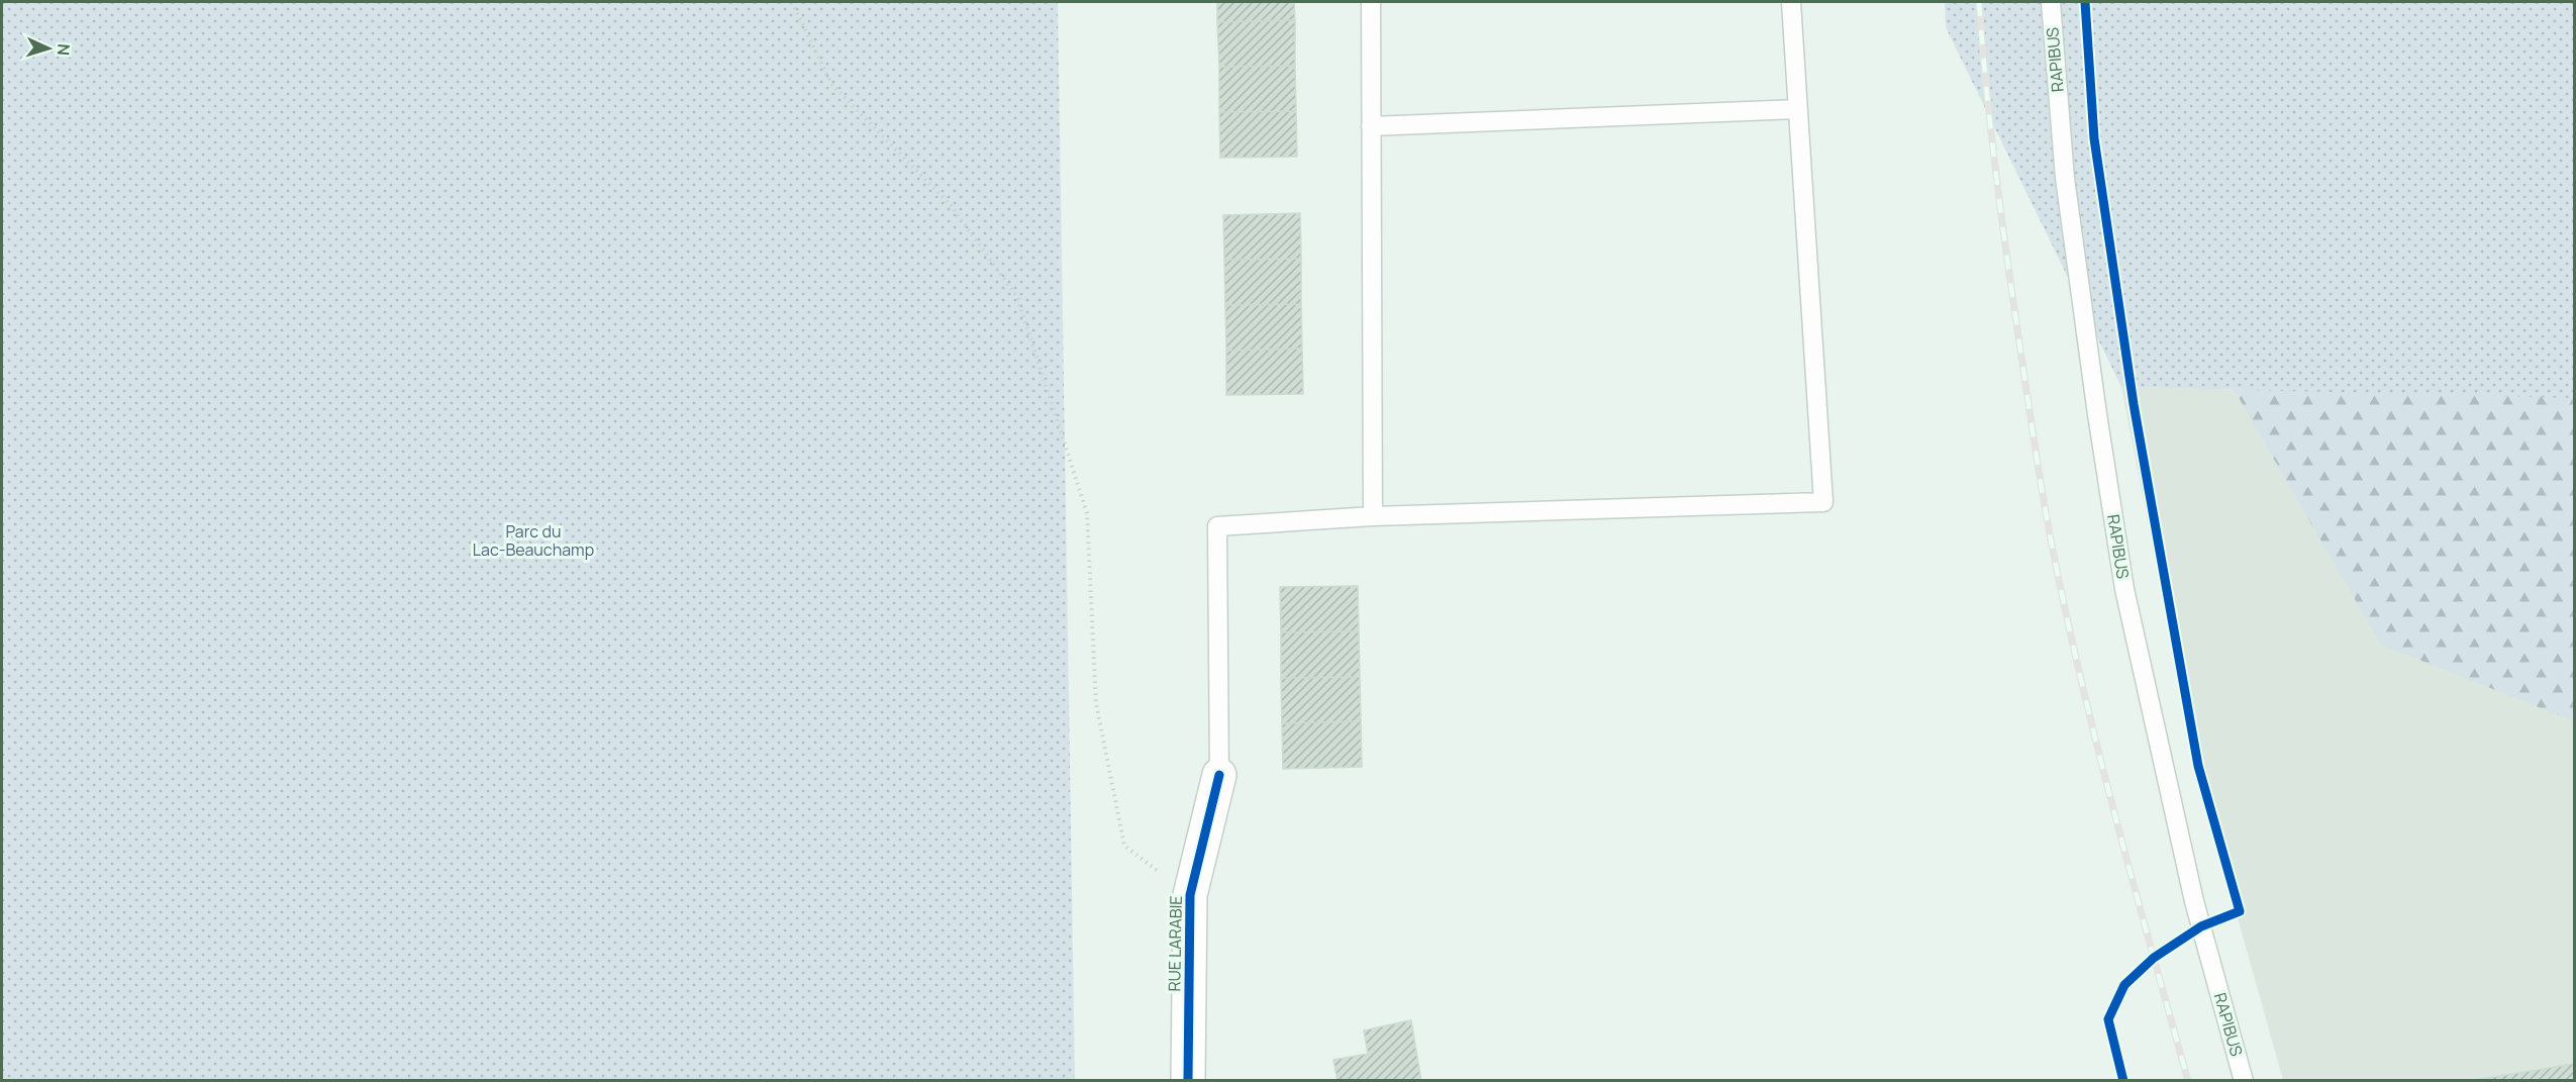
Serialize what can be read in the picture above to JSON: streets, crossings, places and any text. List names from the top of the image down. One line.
{"streets":{"street":["RUE LARABIE"],"lane":["RAPIBUS"]},"parks":["Parc du Lac-Beauchamp"],"north":"right"}
